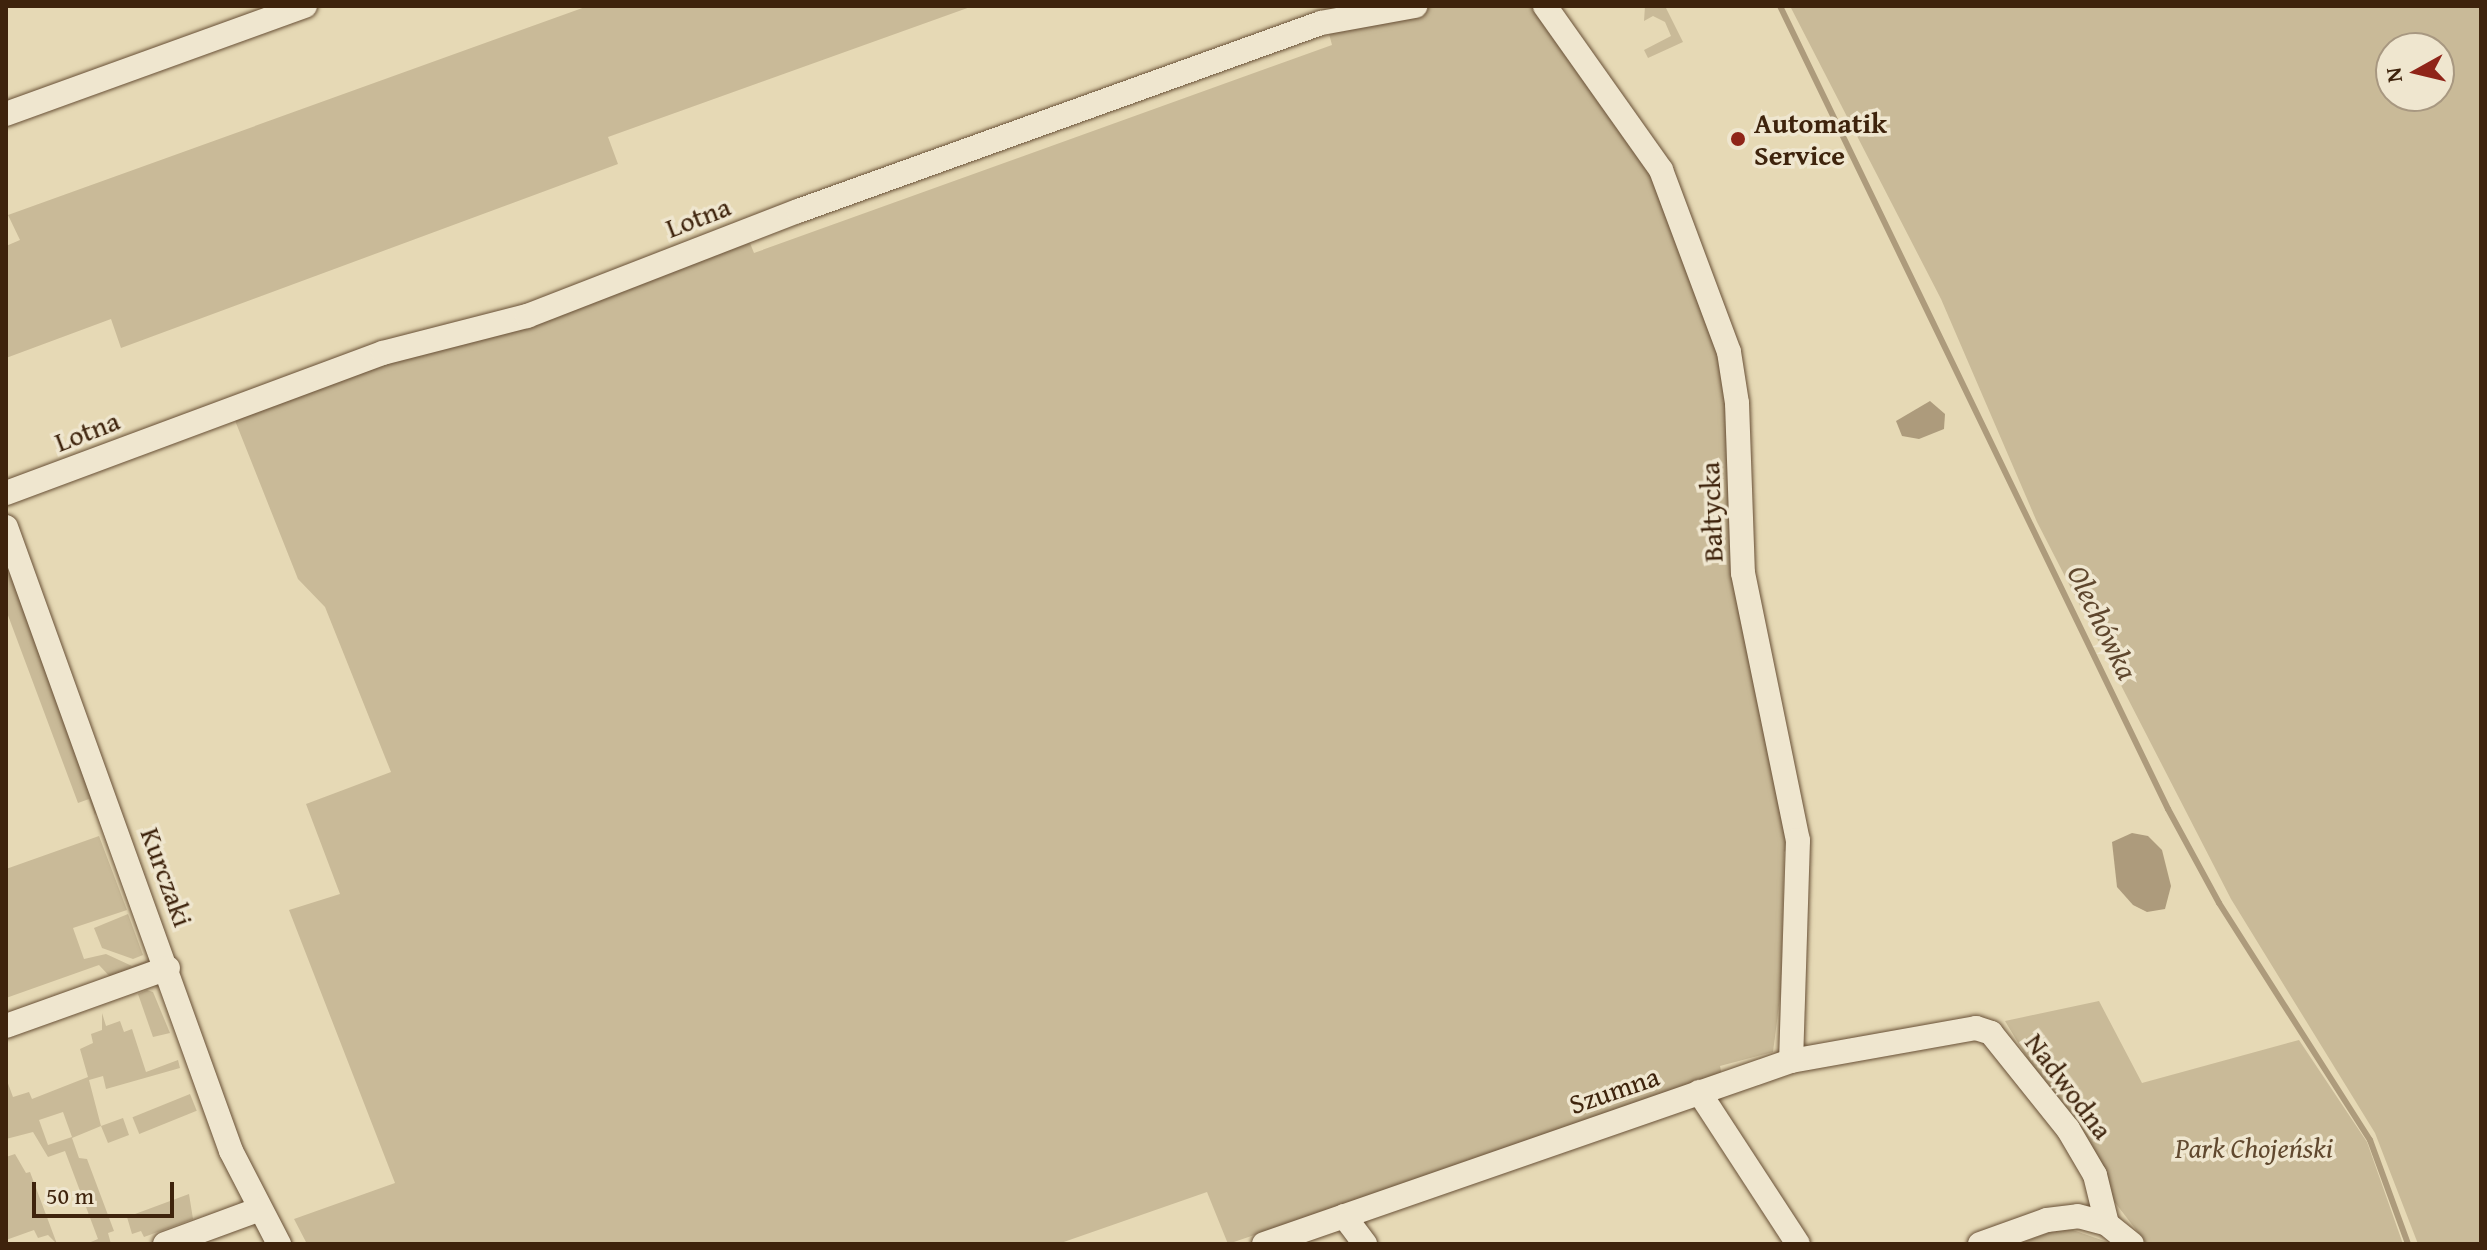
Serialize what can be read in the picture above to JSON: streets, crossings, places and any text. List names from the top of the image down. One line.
{"streets":{"street":["Lotna","Bałtycka","Kurczaki","Nadwodna","Szumna"]},"crossings":[["Bałtycka","Szumna"],["Nadwodna","Szumna"]],"water":["Olechówka"],"parks":["Park Chojeński"],"places":["Automatik Service"],"scale_bar":"50 m","north":"left"}
